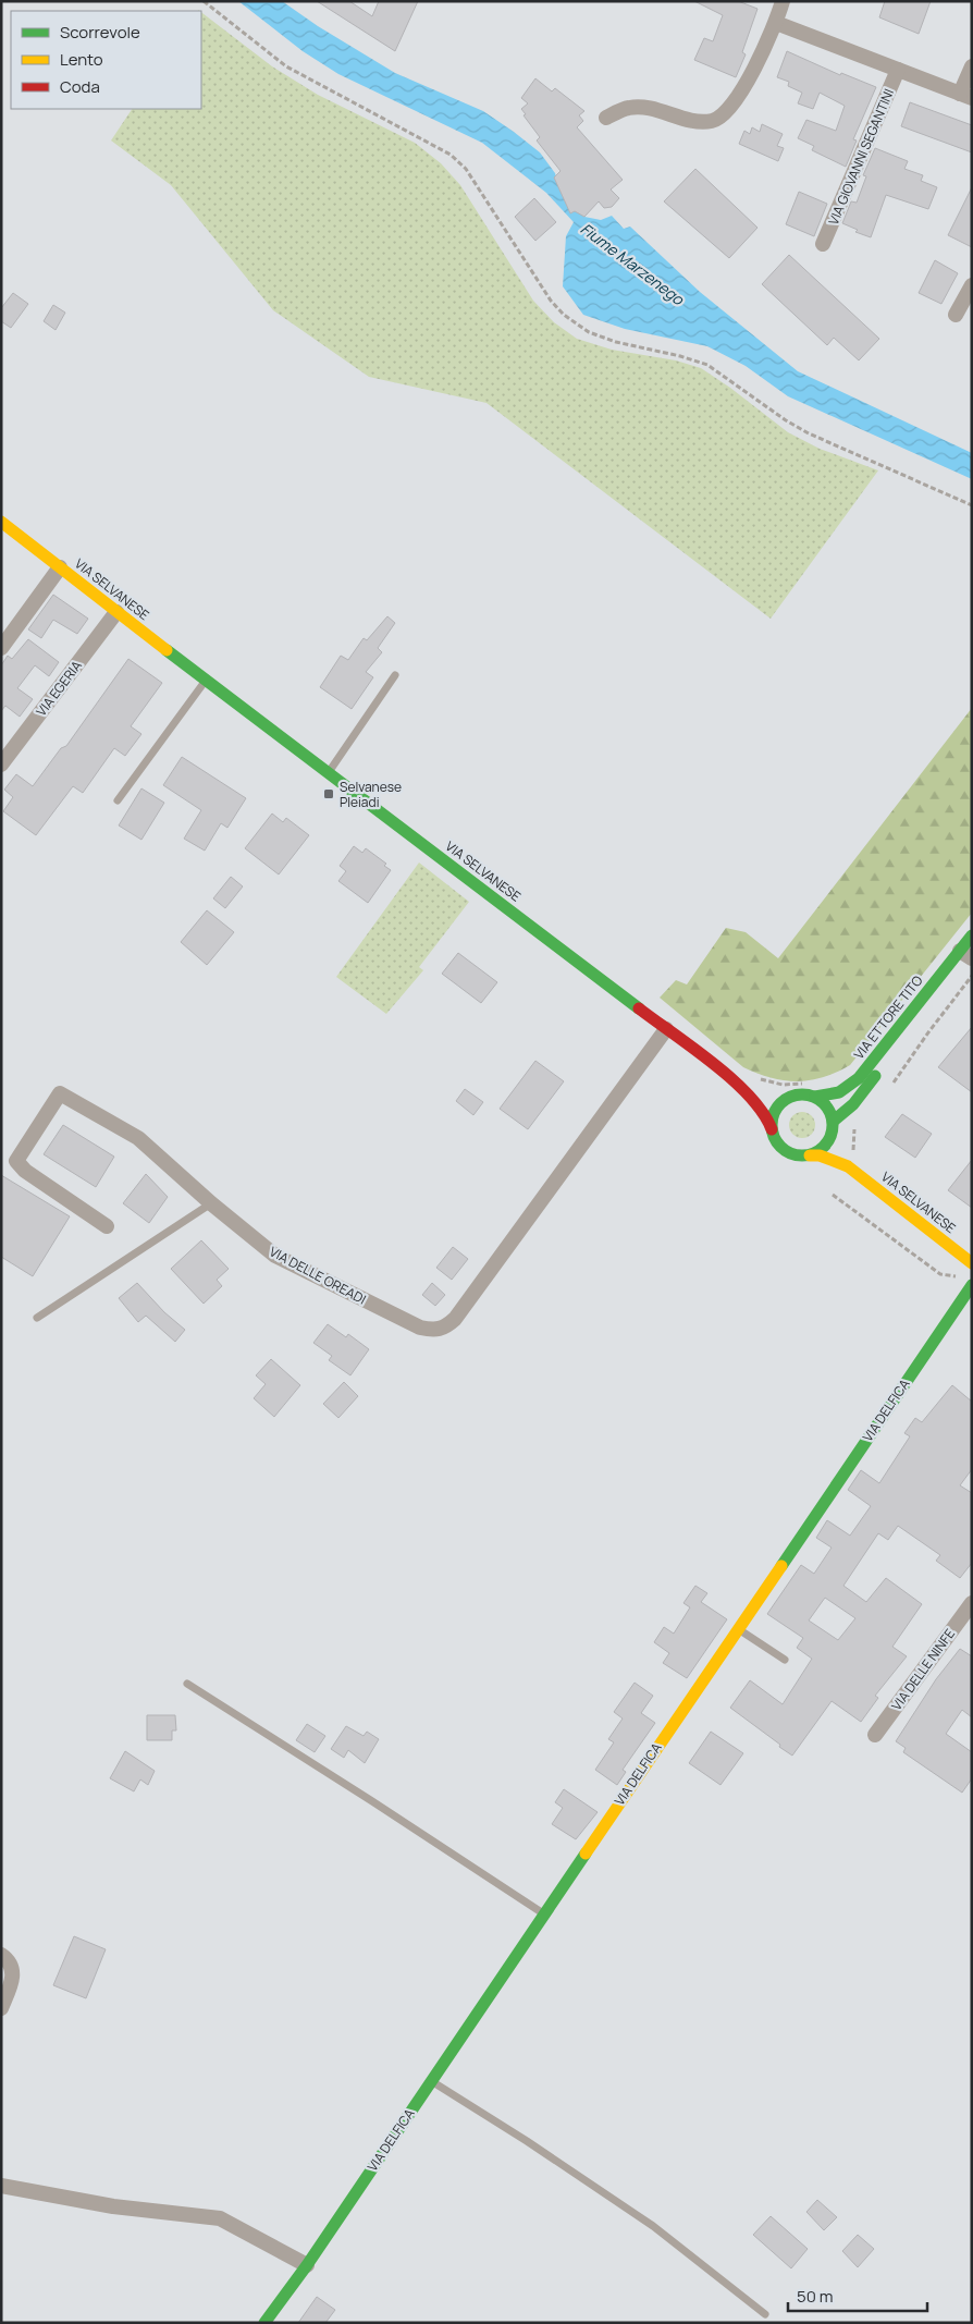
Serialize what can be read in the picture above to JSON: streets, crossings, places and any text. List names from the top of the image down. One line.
{"streets":{"street":["VIA GIOVANNI SEGANTINI","VIA SELVANESE","VIA EGERIA","VIA ETTORE TITO","VIA DELLE OREADI","VIA DELFICA","VIA DELLE NINFE"]},"crossings":[["VIA SELVANESE","VIA EGERIA"],["VIA SELVANESE","VIA ETTORE TITO"],["VIA SELVANESE","VIA DELLE OREADI"]],"water":["Fiume Marzenego"],"places":{"transit":["Selvanese Pleiadi"]},"legend":["Scorrevole","Lento","Coda"],"scale_bar":"50 m"}
